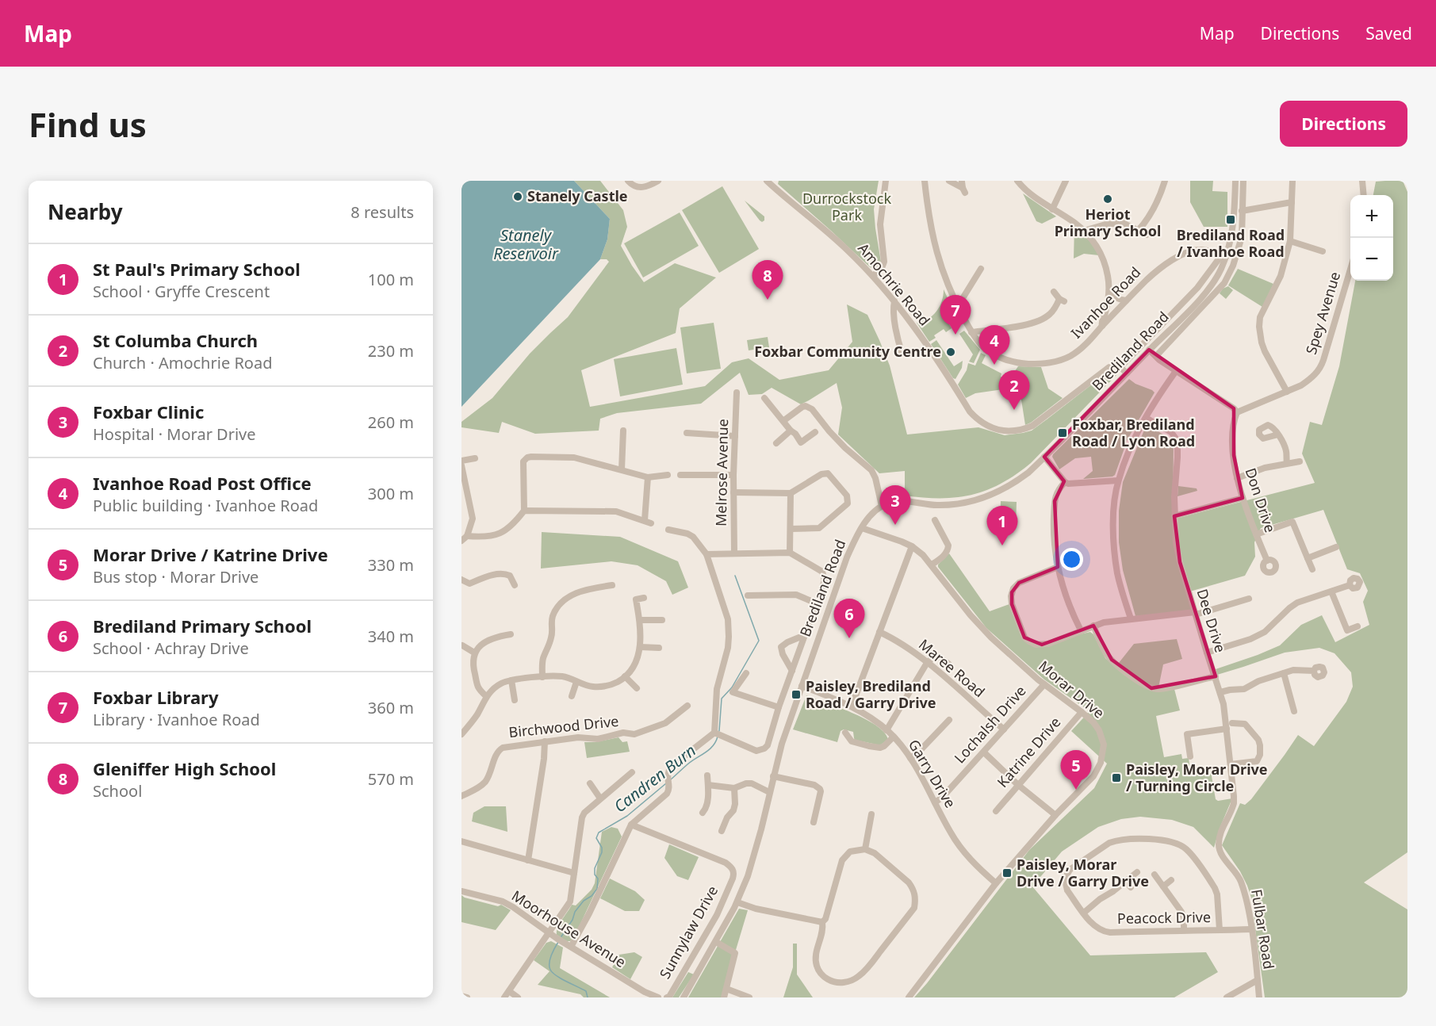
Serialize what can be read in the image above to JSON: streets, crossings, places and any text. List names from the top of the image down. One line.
{"streets":{"street":["Amochrie Road","Ivanhoe Road","Spey Avenue","Brediland Road","Melrose Avenue","Don Drive","Dee Drive","Maree Road","Morar Drive","Lochalsh Drive","Birchwood Drive","Katrine Drive","Garry Drive","Peacock Drive","Moorhouse Avenue","Fulbar Road","Sunnylaw Drive"]},"crossings":[["Ivanhoe Road","Brediland Road"],["Spey Avenue","Don Drive"],["Brediland Road","Morar Drive"],["Brediland Road","Garry Drive"],["Dee Drive","Fulbar Road"],["Maree Road","Lochalsh Drive"],["Morar Drive","Lochalsh Drive"],["Morar Drive","Katrine Drive"],["Morar Drive","Garry Drive"],["Lochalsh Drive","Garry Drive"],["Peacock Drive","Fulbar Road"]],"water":["Stanely Reservoir","Candren Burn"],"parks":["Durrockstock Park"],"places":{"other":["Stanely Castle","Heriot Primary School","Foxbar Community Centre"],"transit":["Brediland Road / Ivanhoe Road","Foxbar, Brediland Road / Lyon Road","Paisley, Brediland Road / Garry Drive","Paisley, Morar Drive / Turning Circle","Paisley, Morar Drive / Garry Drive"]},"page":{"header":"Map","nav":["Map","Directions","Saved"],"buttons":"Directions","title":"Find us","heading":["Nearby","8 results"],"map_buttons":["+","−"],"list":[{"mark":"1","name":"St Paul's Primary School","note":"School · Gryffe Crescent","value":"100 m"},{"mark":"2","name":"St Columba Church","note":"Church · Amochrie Road","value":"230 m"},{"mark":"3","name":"Foxbar Clinic","note":"Hospital · Morar Drive","value":"260 m"},{"mark":"4","name":"Ivanhoe Road Post Office","note":"Public building · Ivanhoe Road","value":"300 m"},{"mark":"5","name":"Morar Drive / Katrine Drive","note":"Bus stop · Morar Drive","value":"330 m"},{"mark":"6","name":"Brediland Primary School","note":"School · Achray Drive","value":"340 m"},{"mark":"7","name":"Foxbar Library","note":"Library · Ivanhoe Road","value":"360 m"},{"mark":"8","name":"Gleniffer High School","note":"School","value":"570 m"}],"pins":["8","7","4","2","3","1","6","5"]}}
